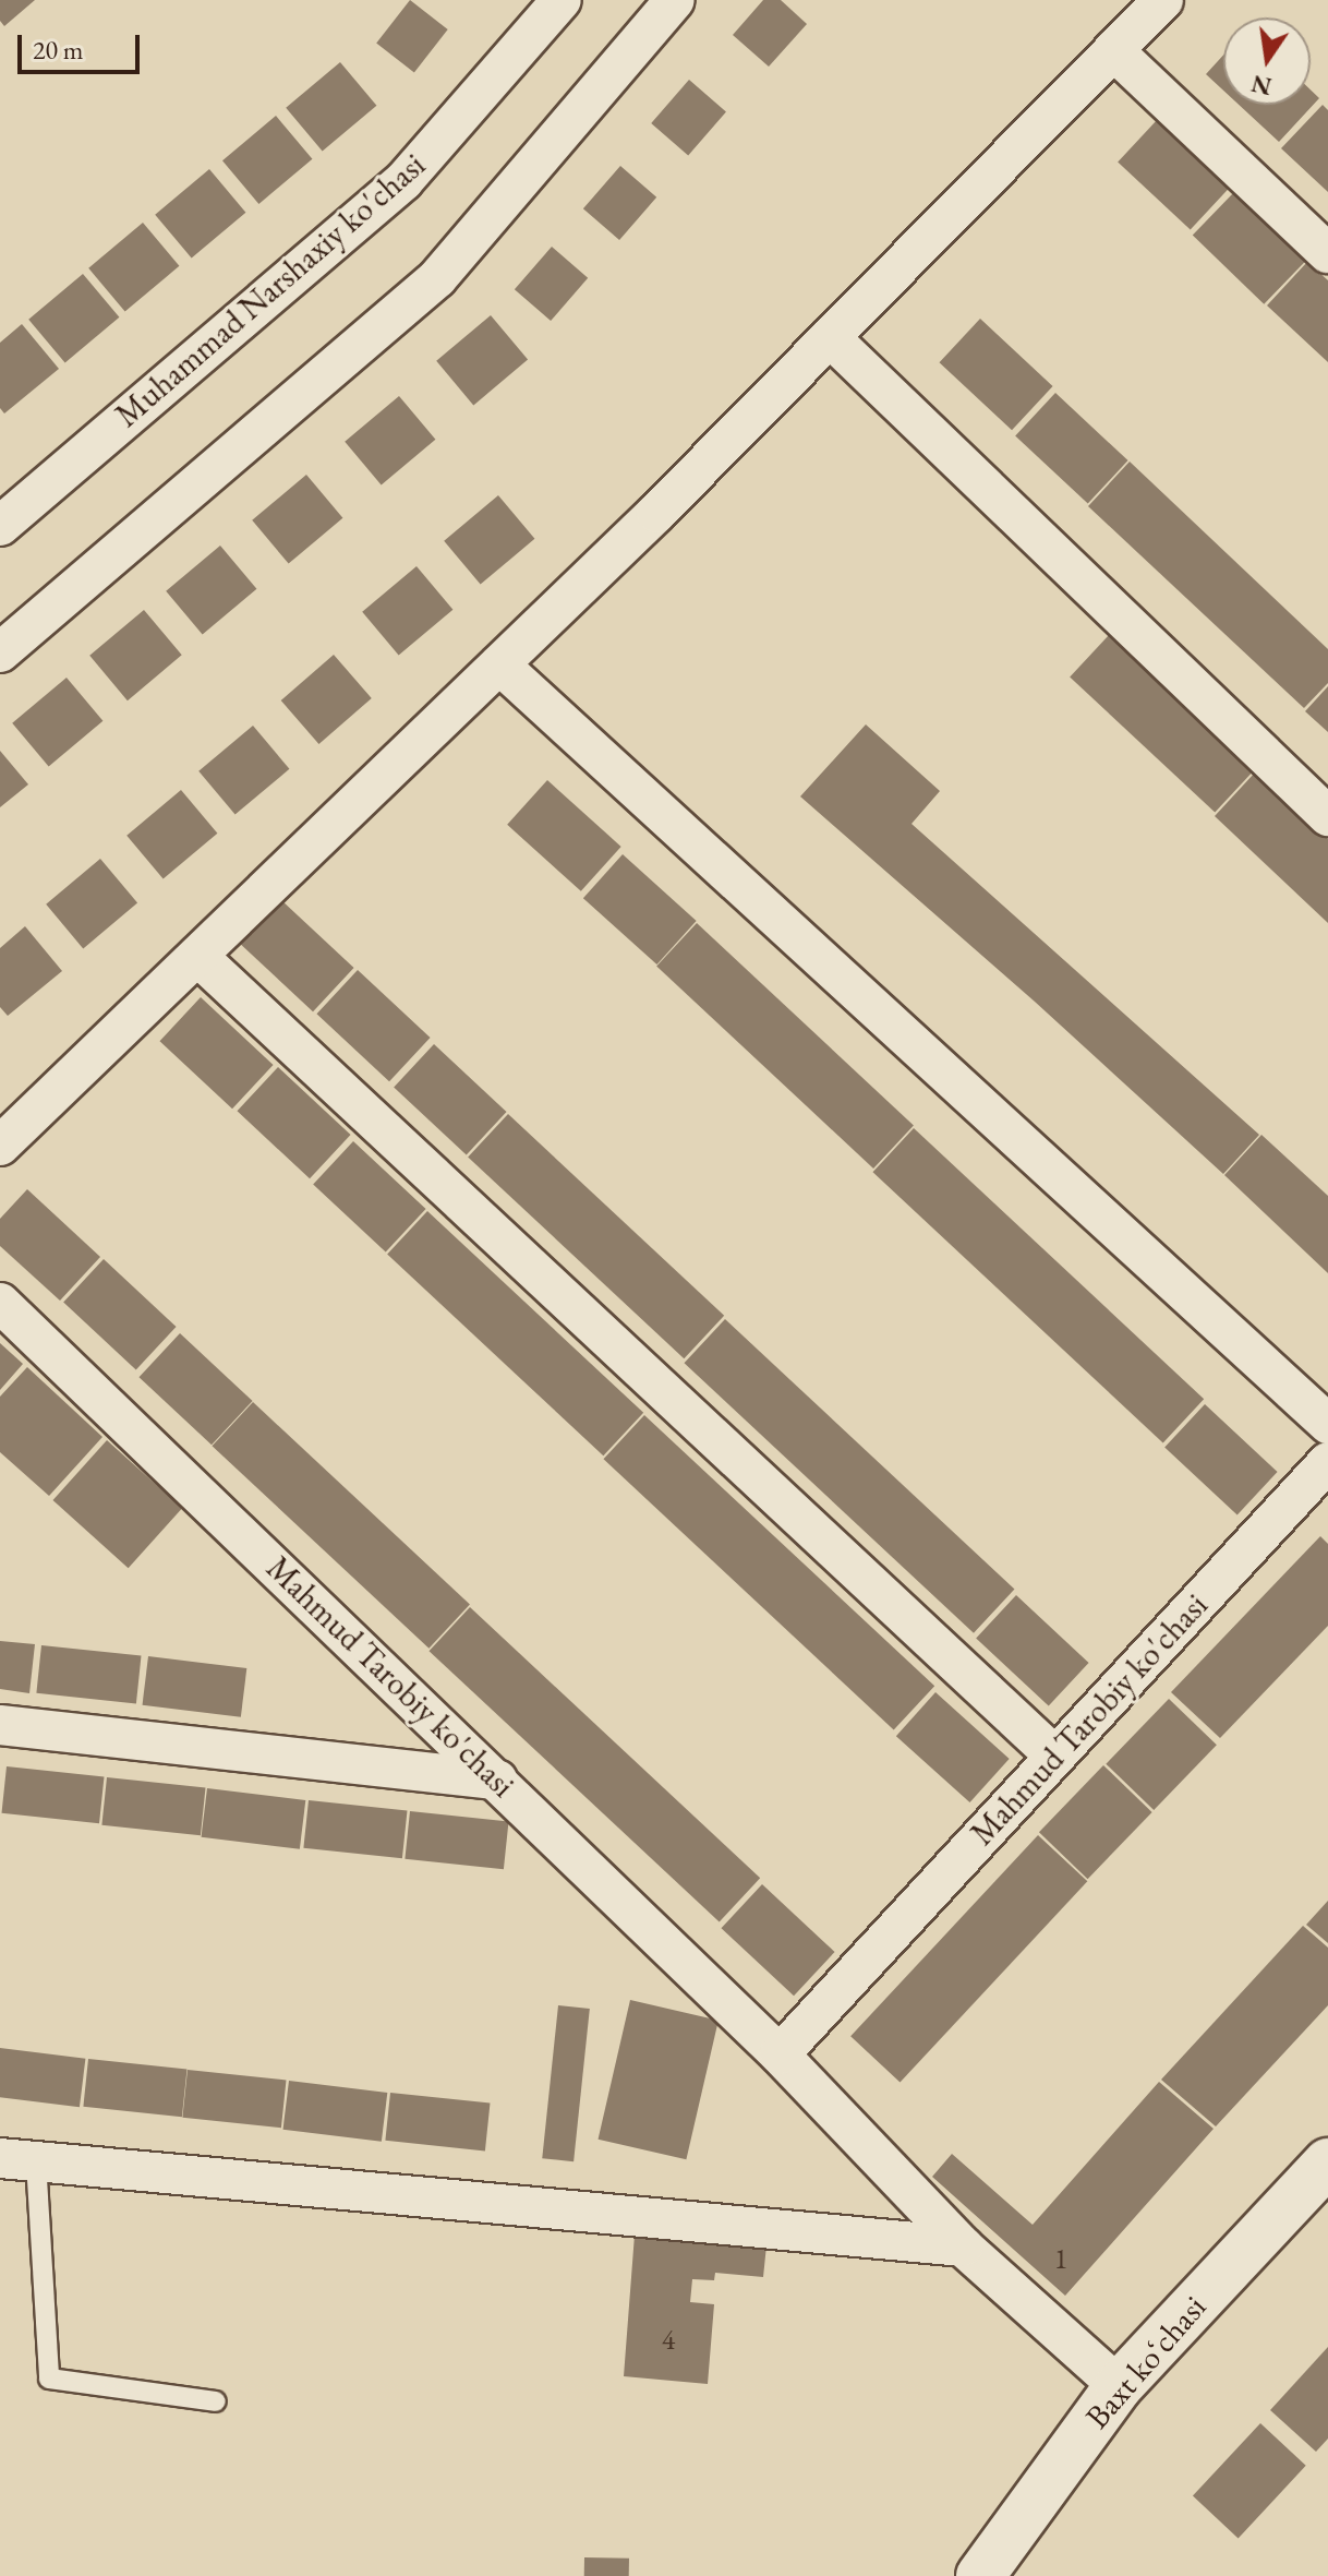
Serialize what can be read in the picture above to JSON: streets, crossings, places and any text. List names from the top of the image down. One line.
{"streets":{"main road":["Baxt koʻchasi"],"street":["Muhammad Narshaxiy ko'chasi","Mahmud Tarobiy ko'chasi"]},"crossings":[["Mahmud Tarobiy ko'chasi","Baxt koʻchasi"]],"house_numbers":["1","4"],"scale_bar":"20 m","north":"bottom"}
